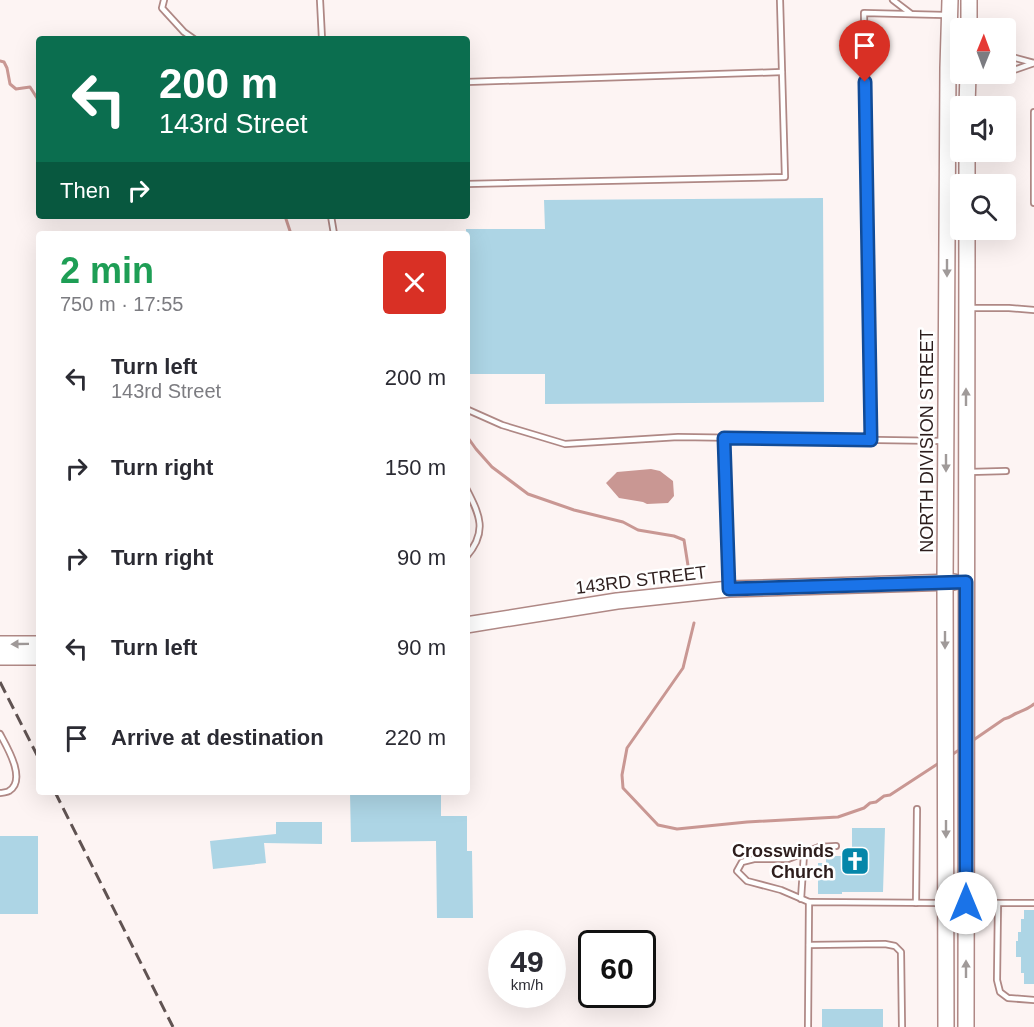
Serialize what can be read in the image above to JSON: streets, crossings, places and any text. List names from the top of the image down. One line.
{"streets":{"main road":["NORTH DIVISION STREET","143RD STREET"]},"crossings":[["NORTH DIVISION STREET","143RD STREET"]],"places":{"church":["Crosswinds Church"]},"north":"top","page":{"turn":["200 m","143rd Street"],"then":"Then","heading":["2 min","750 m · 17:55"],"list":[{"name":"Turn left","note":"143rd Street","value":"200 m"},{"name":"Turn right","value":"150 m"},{"name":"Turn right","value":"90 m"},{"name":"Turn left","value":"90 m"},{"name":"Arrive at destination","value":"220 m"}],"speed":"49 km/h","limit":"60"}}
